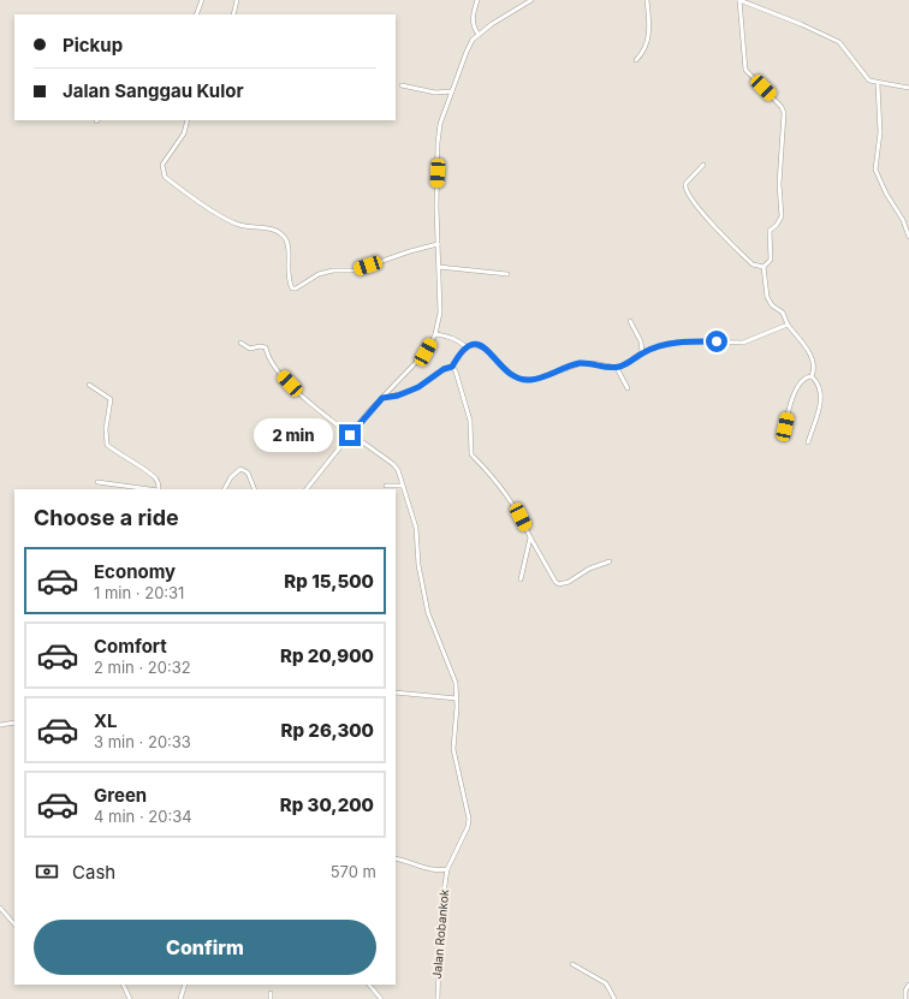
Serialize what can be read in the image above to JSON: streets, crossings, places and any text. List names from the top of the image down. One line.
{"streets":{"street":["Jalan Robankok"]},"page":{"banner":["Pickup","Jalan Sanggau Kulor"],"bubble":"2 min","heading":"Choose a ride","list":[{"name":"Economy","note":"1 min · 20:31","value":"Rp 15,500"},{"name":"Comfort","note":"2 min · 20:32","value":"Rp 20,900"},{"name":"XL","note":"3 min · 20:33","value":"Rp 26,300"},{"name":"Green","note":"4 min · 20:34","value":"Rp 30,200"}],"pay":["Cash","570 m"],"buttons":"Confirm"}}
